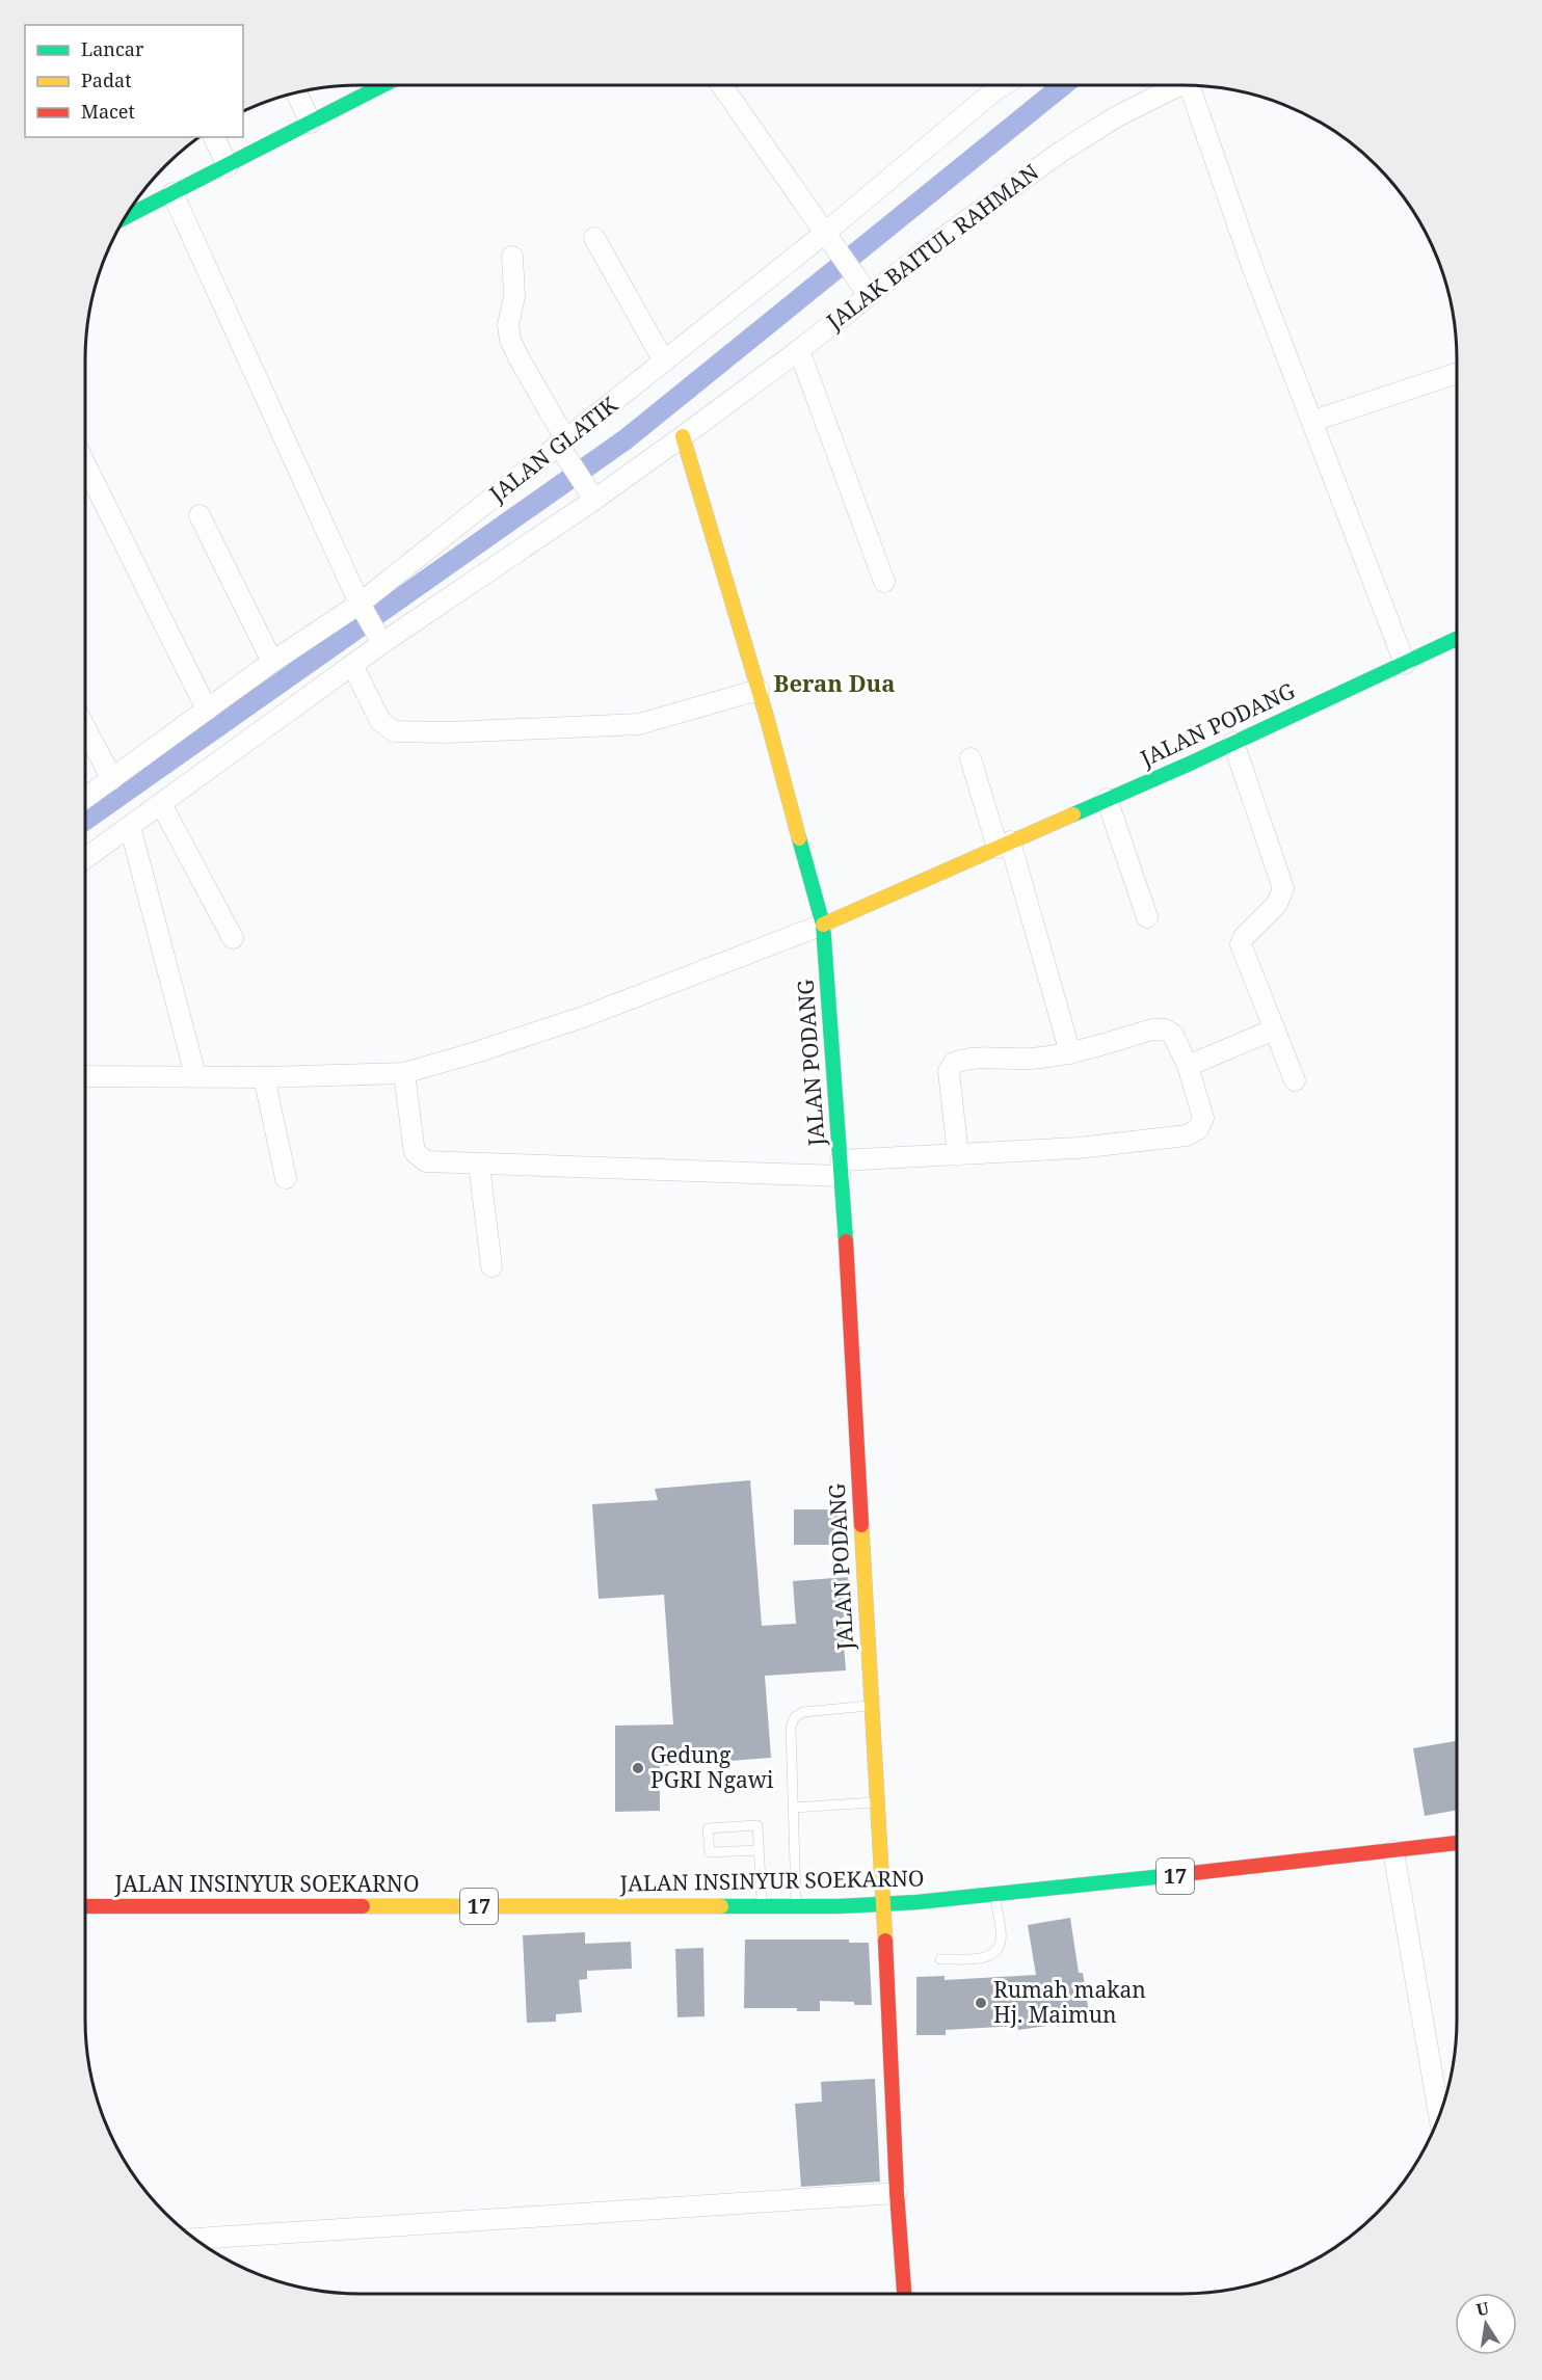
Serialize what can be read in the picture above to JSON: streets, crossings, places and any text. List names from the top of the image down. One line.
{"streets":{"main road":["JALAN PODANG","17","JALAN INSINYUR SOEKARNO"],"street":["JALAK BAITUL RAHMAN","JALAN GLATIK"]},"crossings":[["JALAN PODANG","JALAN INSINYUR SOEKARNO"]],"districts":["Beran Dua"],"places":["Gedung PGRI Ngawi","Rumah makan Hj. Maimun"],"legend":["Lancar","Padat","Macet"],"north":"top"}
